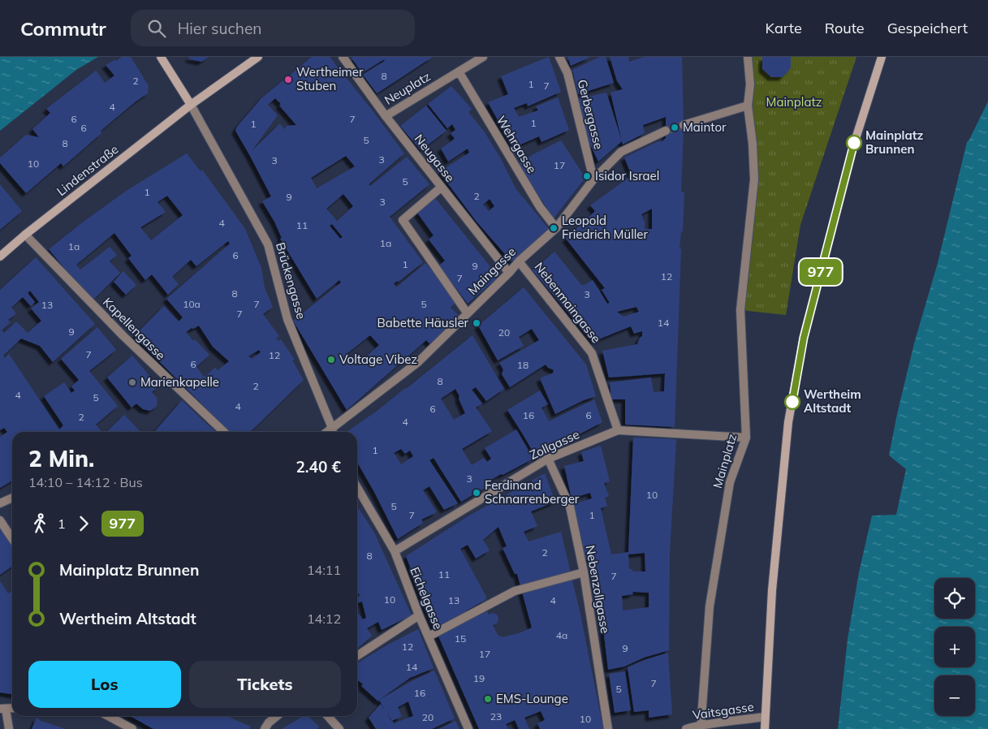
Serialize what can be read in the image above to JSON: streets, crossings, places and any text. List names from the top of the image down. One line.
{"streets":{"main road":["Lindenstraße"],"street":["Neuplatz","Gerbergasse","Wehrgasse","Neugasse","Maingasse","Brückengasse","Nebenmaingasse","Kapellengasse","Zollgasse","Mainplatz","Nebenzollgasse","Eichelgasse","Vaitsgasse"]},"crossings":[["Neuplatz","Wehrgasse"],["Neuplatz","Neugasse"],["Gerbergasse","Maingasse"],["Wehrgasse","Maingasse"],["Neugasse","Maingasse"],["Lindenstraße","Brückengasse"],["Lindenstraße","Kapellengasse"],["Maingasse","Brückengasse"],["Maingasse","Nebenmaingasse"],["Nebenmaingasse","Zollgasse"],["Zollgasse","Mainplatz"],["Zollgasse","Nebenzollgasse"],["Zollgasse","Eichelgasse"],["Mainplatz","Vaitsgasse"]],"parks":["Mainplatz"],"places":["Wertheimer Stuben","Maintor","Mainplatz Brunnen","Isidor Israel","Leopold Friedrich Müller","Babette Häusler","Voltage Vibez","Marienkapelle","Wertheim Altstadt","Ferdinand Schnarrenberger","EMS-Lounge"],"lines":["bus line 977"],"house_numbers":["8","2","1","7","4","6","7","1","1","6","5","8","3","3","10","17","5","1","2","9","3","4","11","1a","1a","6","1","9","12","7","8","3","10a","7","5","13","7","14","9","20","7","12","6","18","8","2","4","5","4","6","16","6","2","4","1","3","10","5","7","1","2","8","11","7","10","13","4","4a","15","12","9","17","14","19","7","5","16","23","20","10"],"page":{"header":"Commutr","search":"Hier suchen","nav":["Karte","Route","Gespeichert"],"on_map":"977","heading":["2 Min.","14:10 – 14:12 · Bus","2.40 €"],"legs":["1","977"],"list":[{"name":"Mainplatz Brunnen","value":"14:11"},{"name":"Wertheim Altstadt","value":"14:12"}],"map_buttons":["+","−"],"buttons":["Los","Tickets"]}}
